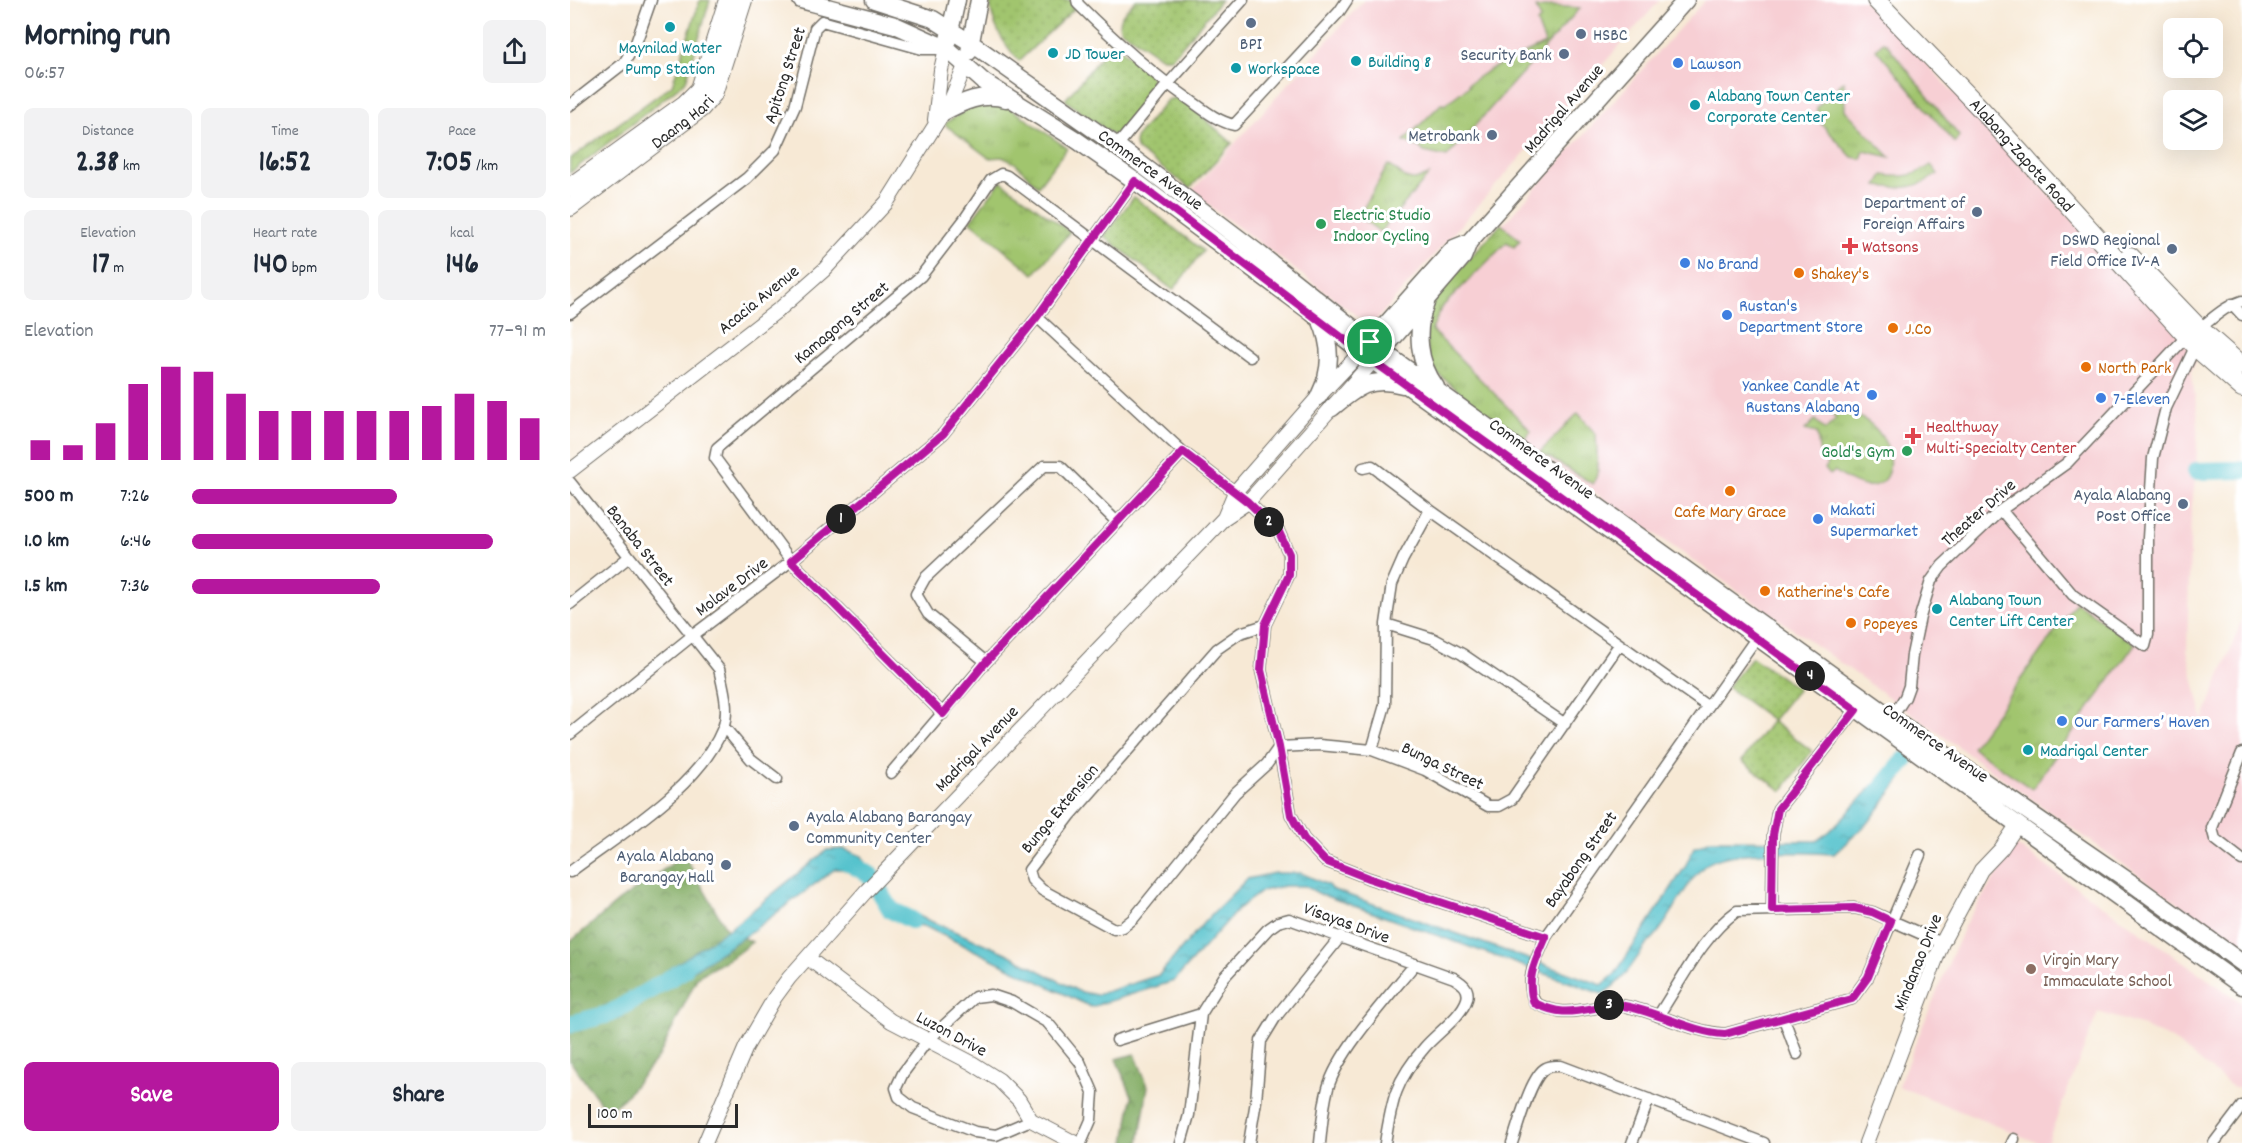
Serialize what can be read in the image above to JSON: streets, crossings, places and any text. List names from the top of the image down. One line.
{"streets":{"main road":["Madrigal Avenue","Daang Hari","Alabang-Zapote Road","Commerce Avenue","Acacia Avenue"],"street":["Apitong Street","Kamagong Street","Theater Drive","Banaba Street","Molave Drive","Bunga Street","Bunga Extension","Bayabong Street","Visayas Drive","Mindanao Drive","Luzon Drive"]},"crossings":[["Apitong Street","Commerce Avenue"],["Apitong Street","Acacia Avenue"],["Madrigal Avenue","Commerce Avenue"],["Madrigal Avenue","Luzon Drive"],["Alabang-Zapote Road","Theater Drive"],["Commerce Avenue","Acacia Avenue"],["Commerce Avenue","Theater Drive"],["Commerce Avenue","Molave Drive"],["Commerce Avenue","Bayabong Street"],["Commerce Avenue","Mindanao Drive"],["Kamagong Street","Molave Drive"],["Banaba Street","Molave Drive"],["Bunga Street","Bunga Extension"]],"places":{"other":["BPI","Maynilad Water Pump Station","HSBC","JD Tower","Security Bank","Building 8","Lawson","Workspace","Alabang Town Center Corporate Center","Metrobank","Department of Foreign Affairs","Electric Studio Indoor Cycling","DSWD Regional Field Office IV-A","No Brand","Shakey's","Rustan's Department Store","J.Co","North Park","Yankee Candle At Rustans Alabang","7-Eleven","Gold's Gym","Cafe Mary Grace","Ayala Alabang Post Office","Makati Supermarket","Katherine's Cafe","Alabang Town Center Lift Center","Popeyes","Our Farmers’ Haven","Madrigal Center","Ayala Alabang Barangay Community Center","Ayala Alabang Barangay Hall","Virgin Mary Immaculate School"],"health":["Watsons","Healthway Multi-Specialty Center"]},"scale_bar":"100 m","page":{"heading":["Morning run","06:57"],"stats":[["Distance","2.38 km"],["Time","16:52"],["Pace","7:05 /km"],["Elevation","17 m"],["Heart rate","140 bpm"],["kcal","146"]],"chart":["Elevation","77–91 m"],"list":[{"name":"500 m","note":"7:26"},{"name":"1.0 km","note":"6:46"},{"name":"1.5 km","note":"7:36"}],"pins":["1","2","4","3"],"buttons":["Save","Share"],"scale":"100 m"}}
